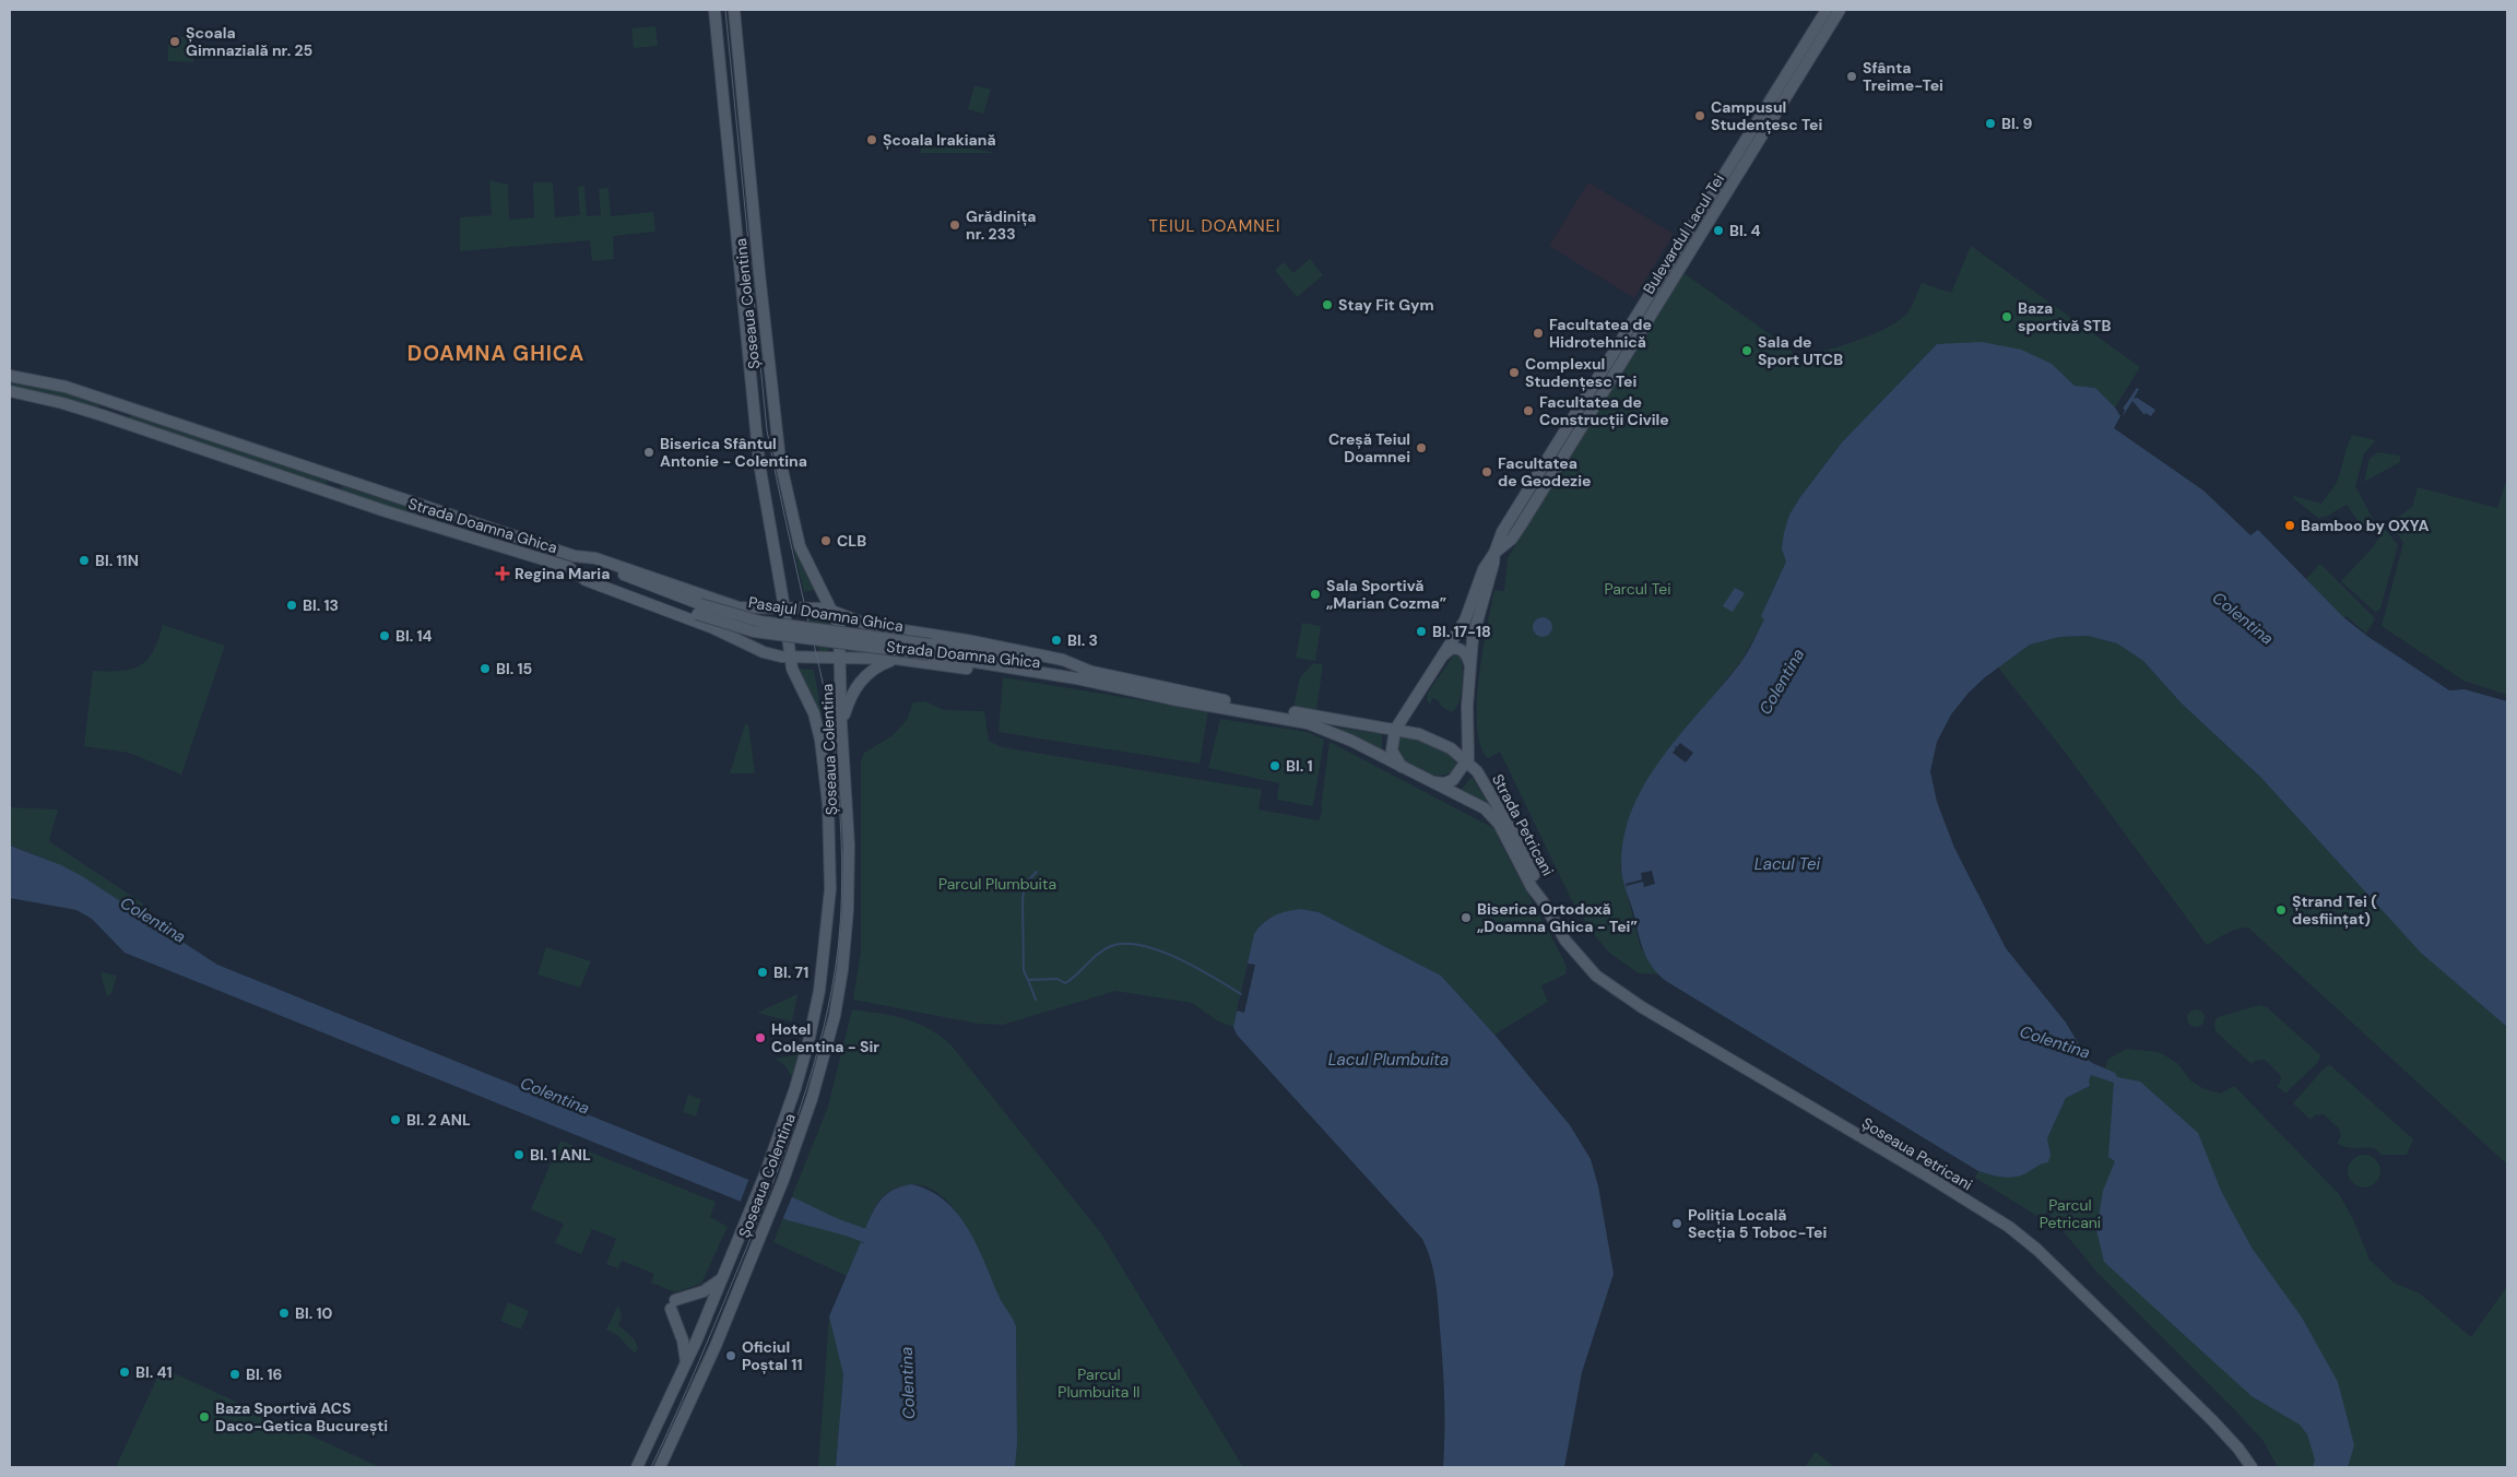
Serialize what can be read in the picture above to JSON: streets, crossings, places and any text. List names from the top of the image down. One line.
{"streets":{"main road":["Bulevardul Lacul Tei","Șoseaua Colentina","Strada Doamna Ghica","Pasajul Doamna Ghica","Strada Petricani","Șoseaua Petricani"]},"crossings":[["Bulevardul Lacul Tei","Strada Doamna Ghica"],["Bulevardul Lacul Tei","Strada Petricani"],["Șoseaua Colentina","Strada Doamna Ghica"],["Strada Doamna Ghica","Pasajul Doamna Ghica"],["Strada Doamna Ghica","Strada Petricani"],["Strada Petricani","Șoseaua Petricani"]],"districts":["TEIUL DOAMNEI","DOAMNA GHICA"],"water":["Colentina","Lacul Tei","Lacul Plumbuita"],"parks":["Parcul Tei","Parcul Plumbuita","Parcul Petricani","Parcul Plumbuita II"],"places":{"other":["Școala Gimnazială nr. 25","Sfânta Treime-Tei","Campusul Studențesc Tei","Bl. 9","Școala Irakiană","Grădinița nr. 233","Bl. 4","Stay Fit Gym","Baza sportivă STB","Facultatea de Hidrotehnică","Sala de Sport UTCB","Complexul Studențesc Tei","Facultatea de Construcții Civile","Creșă Teiul Doamnei","Biserica Sfântul Antonie - Colentina","Facultatea de Geodezie","Bamboo by OXYA","CLB","Bl. 11N","Sala Sportivă „Marian Cozma”","Bl. 13","Bl. 17-18","Bl. 14","Bl. 3","Bl. 15","Bl. 1","Ștrand Tei ( desființat)","Biserica Ortodoxă „Doamna Ghica - Tei”","Bl. 71","Hotel Colentina - Sir","Bl. 2 ANL","Bl. 1 ANL","Poliția Locală Secția 5 Toboc-Tei","Bl. 10","Oficiul Poștal 11","Bl. 41","Bl. 16","Baza Sportivă ACS Daco-Getica București"],"health":["Regina Maria"]}}
